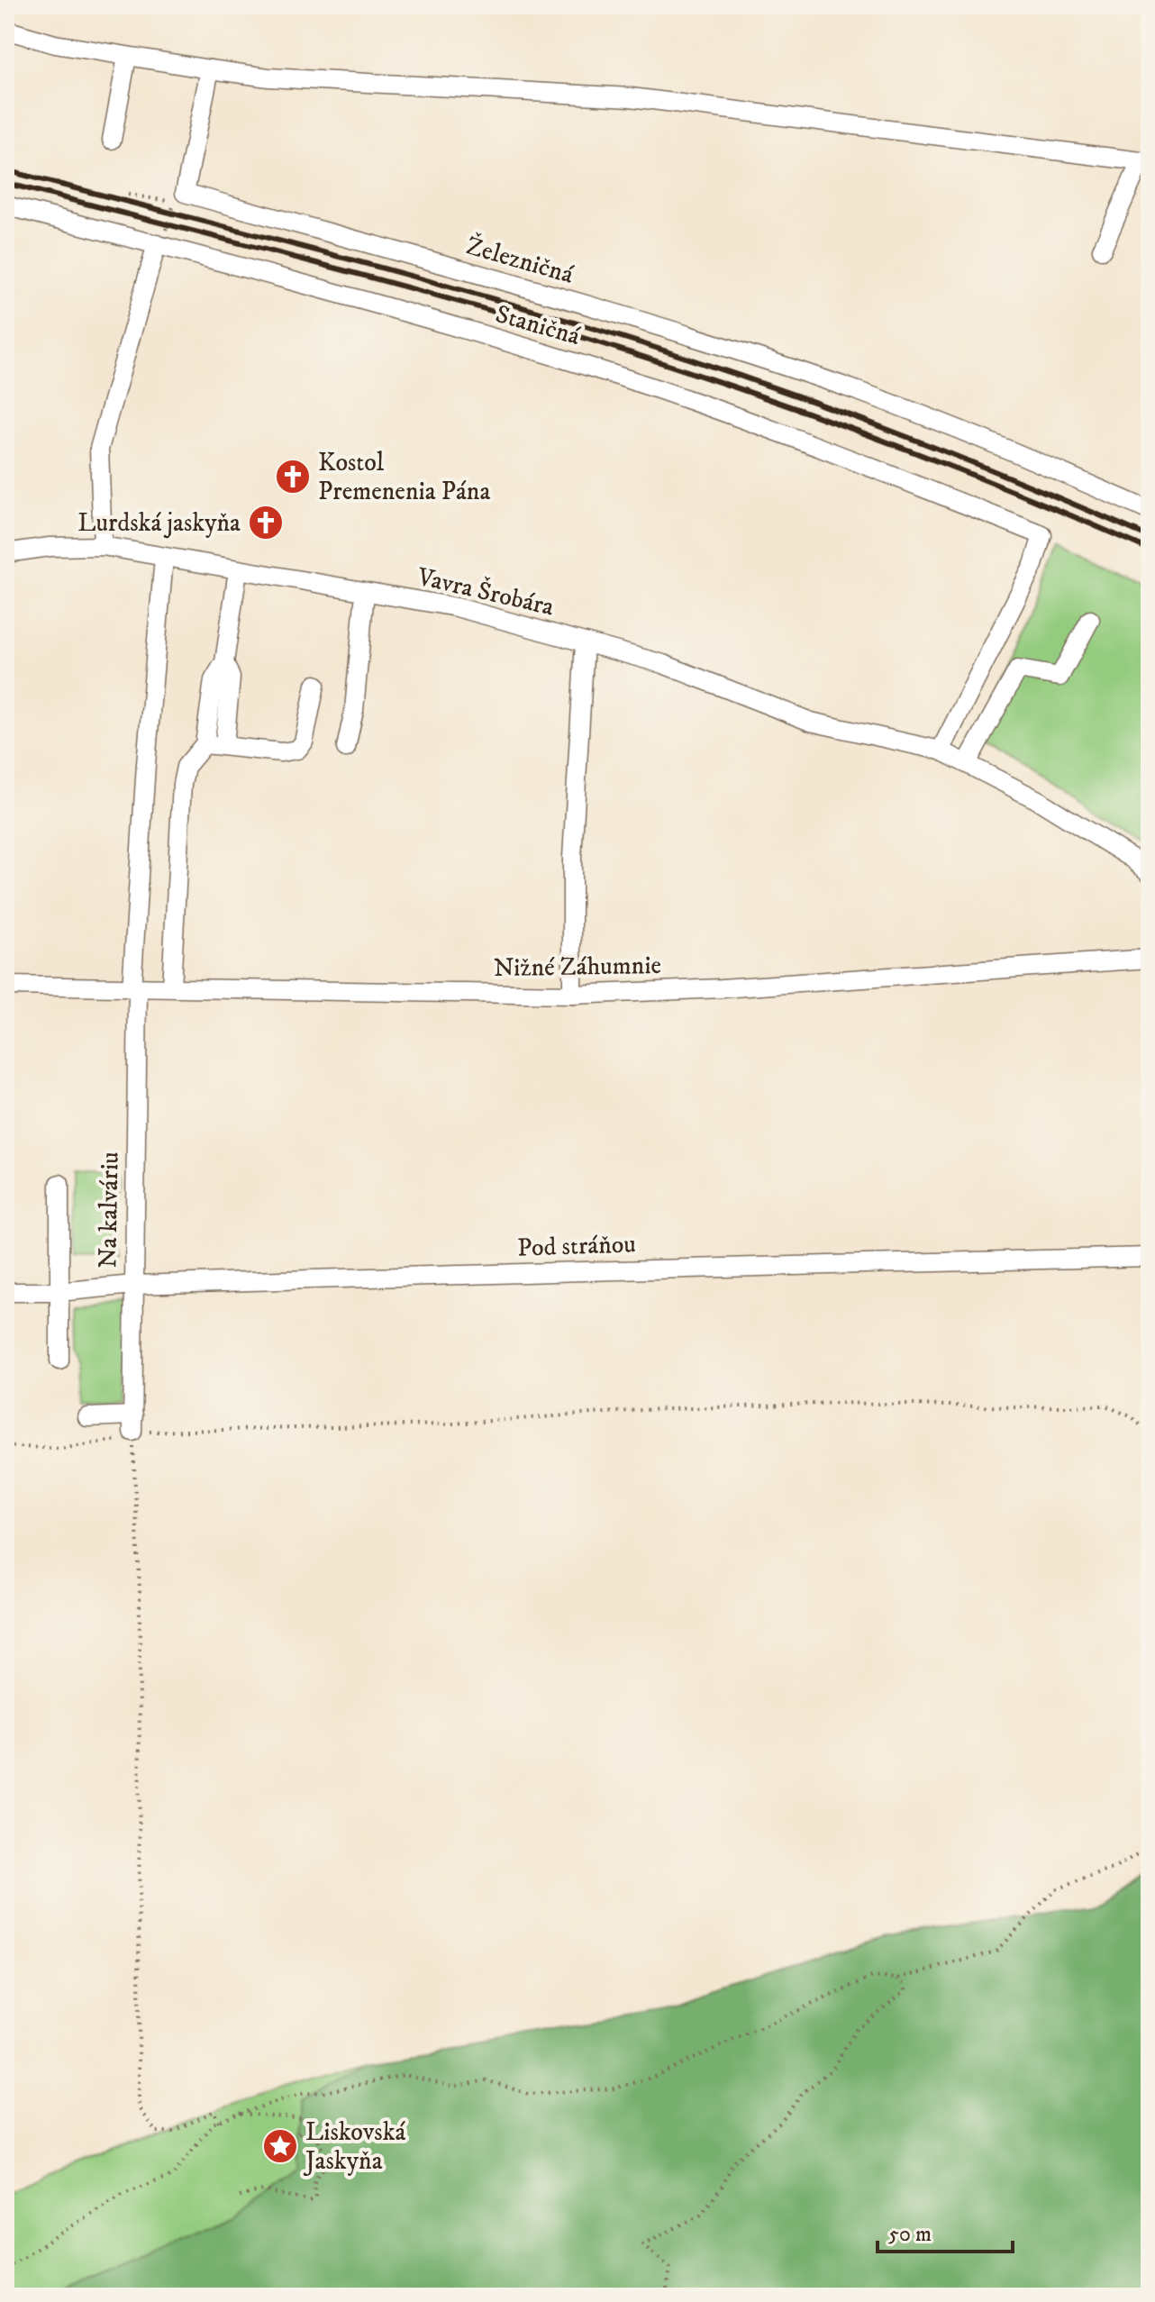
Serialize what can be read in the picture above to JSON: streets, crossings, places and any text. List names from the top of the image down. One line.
{"streets":{"street":["Železničná","Staničná","Vavra Šrobára","Nižné Záhumnie","Na kalváriu","Pod stráňou"]},"crossings":[["Staničná","Vavra Šrobára"],["Vavra Šrobára","Na kalváriu"],["Nižné Záhumnie","Na kalváriu"],["Na kalváriu","Pod stráňou"]],"places":{"church":["Kostol Premenenia Pána","Lurdská jaskyňa"],"place":["Liskovská Jaskyňa"]},"scale_bar":"50 m"}
